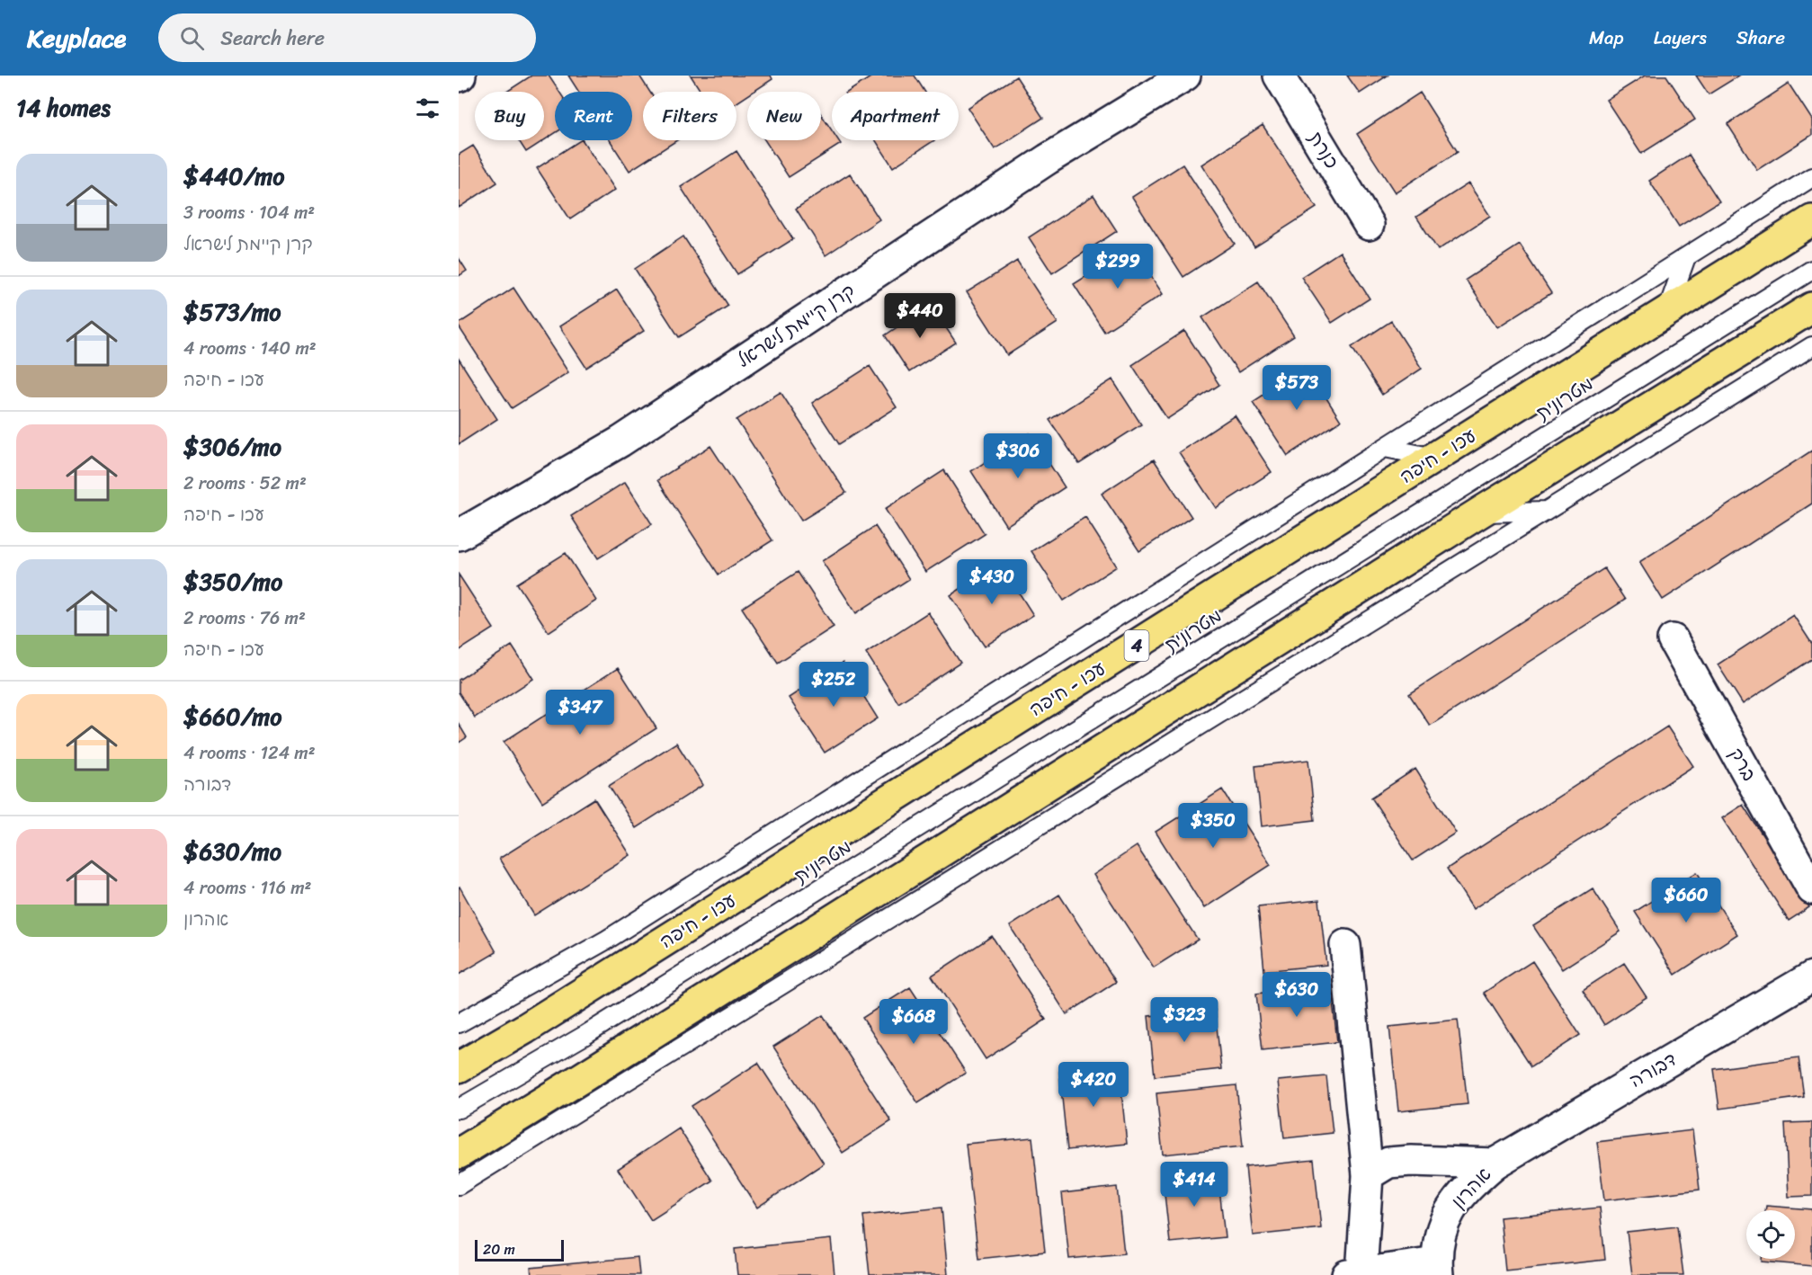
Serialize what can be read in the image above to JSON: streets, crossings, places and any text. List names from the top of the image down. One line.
{"streets":{"highway":["עכו - חיפה","4"],"street":["כנרת","קרן קיימת לישראל","ברק","דבורה","אהרון"],"lane":["מטרונית"]},"crossings":[["דבורה","אהרון"]],"scale_bar":"20 m","page":{"header":"Keyplace","search":"Search here","nav":["Map","Layers","Share"],"heading":"14 homes","chip":["Buy","Rent","Filters","New","Apartment"],"list":[{"name":"$440/mo","note":"3 rooms · 104 m² · קרן קיימת לישראל"},{"name":"$573/mo","note":"4 rooms · 140 m² · עכו - חיפה"},{"name":"$306/mo","note":"2 rooms · 52 m² · עכו - חיפה"},{"name":"$350/mo","note":"2 rooms · 76 m² · עכו - חיפה"},{"name":"$660/mo","note":"4 rooms · 124 m² · דבורה"},{"name":"$630/mo","note":"4 rooms · 116 m² · אהרון"}],"price":["$299","$440","$573","$306","$430","$252","$347","$350","$660","$630","$323","$668","$420","$414"],"scale":"20 m"}}
